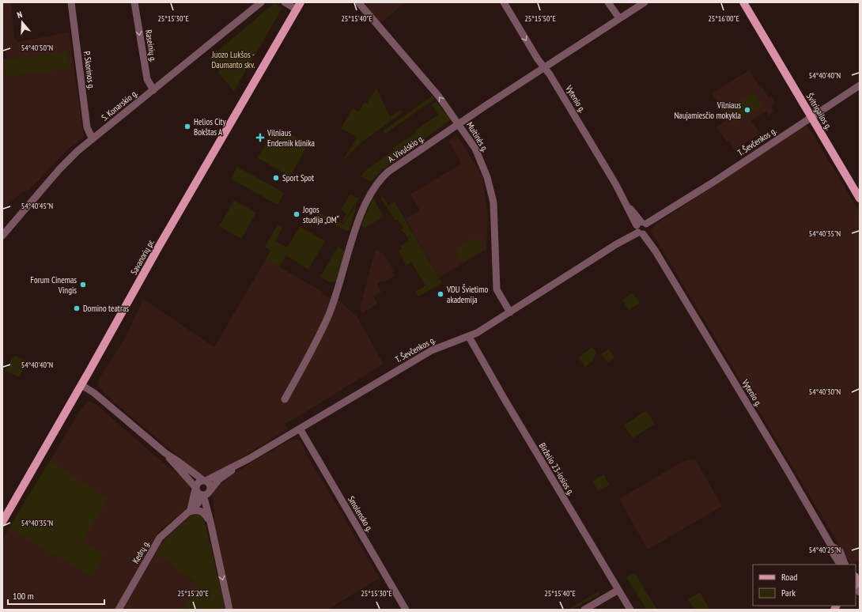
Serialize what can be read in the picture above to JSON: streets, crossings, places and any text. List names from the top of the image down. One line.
{"streets":{"main road":["Švitrigailos g.","Savanorių pr."],"street":["Raseinių g.","P. Skorinos g.","Vytenio g.","S. Konarskio g.","Muitinės g.","T. Ševčenkos g.","A. Vivulskio g.","Birželio 23-iosios g.","Smolensko g.","Kedrų g."]},"crossings":[["Raseinių g.","S. Konarskio g."],["P. Skorinos g.","S. Konarskio g."],["Vytenio g.","T. Ševčenkos g."],["Vytenio g.","A. Vivulskio g."],["Švitrigailos g.","T. Ševčenkos g."],["Muitinės g.","T. Ševčenkos g."],["Muitinės g.","A. Vivulskio g."],["T. Ševčenkos g.","Birželio 23-iosios g."],["T. Ševčenkos g.","Smolensko g."],["T. Ševčenkos g.","Kedrų g."]],"one_way":["Raseinių g.","Muitinės g."],"parks":["Juozo Lukšos - Daumanto skv."],"places":{"other":["Vilniaus Naujamiesčio mokykla","Helios City Bokštas A","Sport Spot","Jogos studija „OM“","Forum Cinemas Vingis","VDU Švietimo akademija","Domino teatras"],"health":["Vilniaus Endemik klinika"]},"legend":["Road","Park"],"scale_bar":"100 m","north":"top","coordinates":["25°15'40\"E","25°15'50\"E","25°15'30\"E","25°16'00\"E","54°40'50\"N","54°40'40\"N","54°40'45\"N","54°40'35\"N","54°40'30\"N","54°40'25\"N","25°15'20\"E"]}
